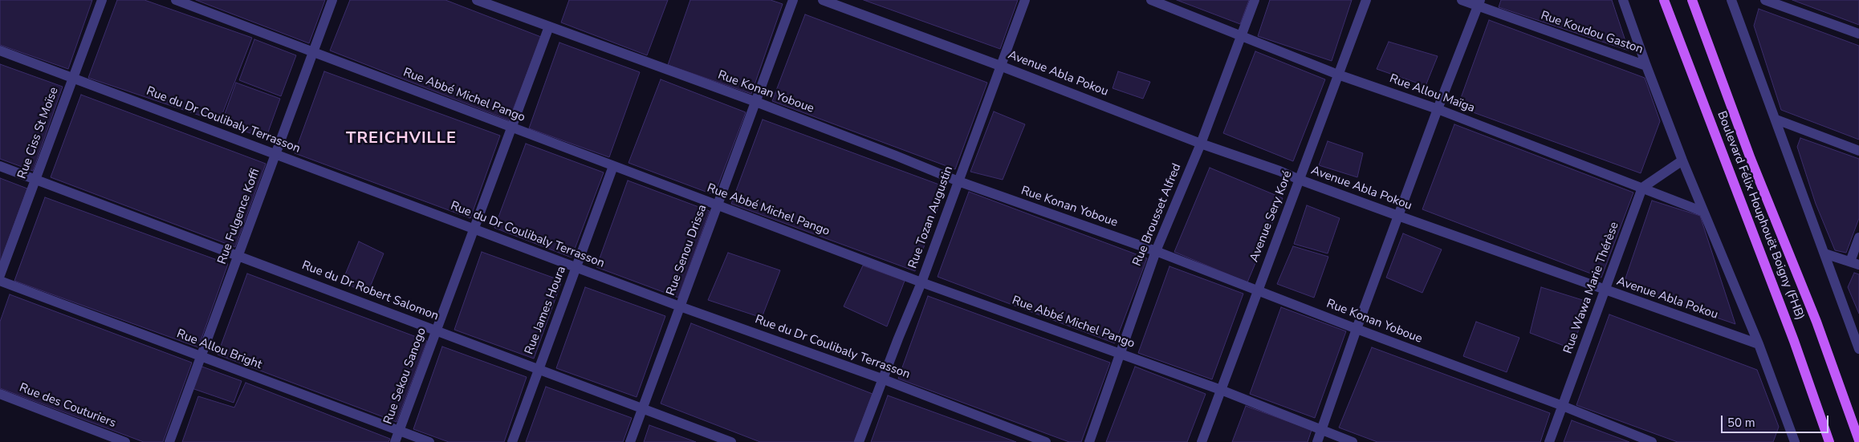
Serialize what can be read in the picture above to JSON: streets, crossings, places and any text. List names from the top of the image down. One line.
{"streets":{"main road":["Boulevard Félix Houphouët Boigny (FHB)"],"street":["Rue Koudou Gaston","Avenue Abla Pokou","Rue Konan Yoboue","Rue Allou Maïga","Rue Abbé Michel Pango","Rue du Dr Coulibaly Terrasson","Rue Ciss St Moïse","Rue Brousset Alfred","Rue Fulgence Koffi","Avenue Sery Koré","Rue Tozan Augustin","Rue Senou Drissa","Rue Wawa Marie Thérèse","Rue du Dr Robert Salomon","Rue James Houra","Rue Allou Bright","Rue Sekou Sanogo","Rue des Couturiers"]},"crossings":[["Avenue Abla Pokou","Rue Brousset Alfred"],["Avenue Abla Pokou","Avenue Sery Koré"],["Avenue Abla Pokou","Rue Tozan Augustin"],["Avenue Abla Pokou","Rue Wawa Marie Thérèse"],["Rue Konan Yoboue","Rue Brousset Alfred"],["Rue Konan Yoboue","Avenue Sery Koré"],["Rue Konan Yoboue","Rue Tozan Augustin"],["Rue Konan Yoboue","Rue Senou Drissa"],["Rue Konan Yoboue","Rue Wawa Marie Thérèse"],["Rue Konan Yoboue","Rue Sekou Sanogo"],["Rue Allou Maïga","Rue Brousset Alfred"],["Rue Allou Maïga","Avenue Sery Koré"],["Rue Allou Maïga","Rue Wawa Marie Thérèse"],["Rue Abbé Michel Pango","Rue Brousset Alfred"],["Rue Abbé Michel Pango","Rue Fulgence Koffi"],["Rue Abbé Michel Pango","Avenue Sery Koré"],["Rue Abbé Michel Pango","Rue Tozan Augustin"],["Rue Abbé Michel Pango","Rue Senou Drissa"],["Rue Abbé Michel Pango","Rue James Houra"],["Rue Abbé Michel Pango","Rue Sekou Sanogo"],["Rue du Dr Coulibaly Terrasson","Rue Ciss St Moïse"],["Rue du Dr Coulibaly Terrasson","Rue Fulgence Koffi"],["Rue du Dr Coulibaly Terrasson","Rue Tozan Augustin"],["Rue du Dr Coulibaly Terrasson","Rue Senou Drissa"],["Rue du Dr Coulibaly Terrasson","Rue James Houra"],["Rue du Dr Coulibaly Terrasson","Rue Sekou Sanogo"],["Rue Ciss St Moïse","Rue du Dr Robert Salomon"],["Rue Fulgence Koffi","Rue du Dr Robert Salomon"],["Rue Fulgence Koffi","Rue Allou Bright"],["Rue Senou Drissa","Rue du Dr Robert Salomon"],["Rue du Dr Robert Salomon","Rue James Houra"],["Rue du Dr Robert Salomon","Rue Sekou Sanogo"],["Rue Allou Bright","Rue Sekou Sanogo"]],"districts":["TREICHVILLE"],"scale_bar":"50 m"}
